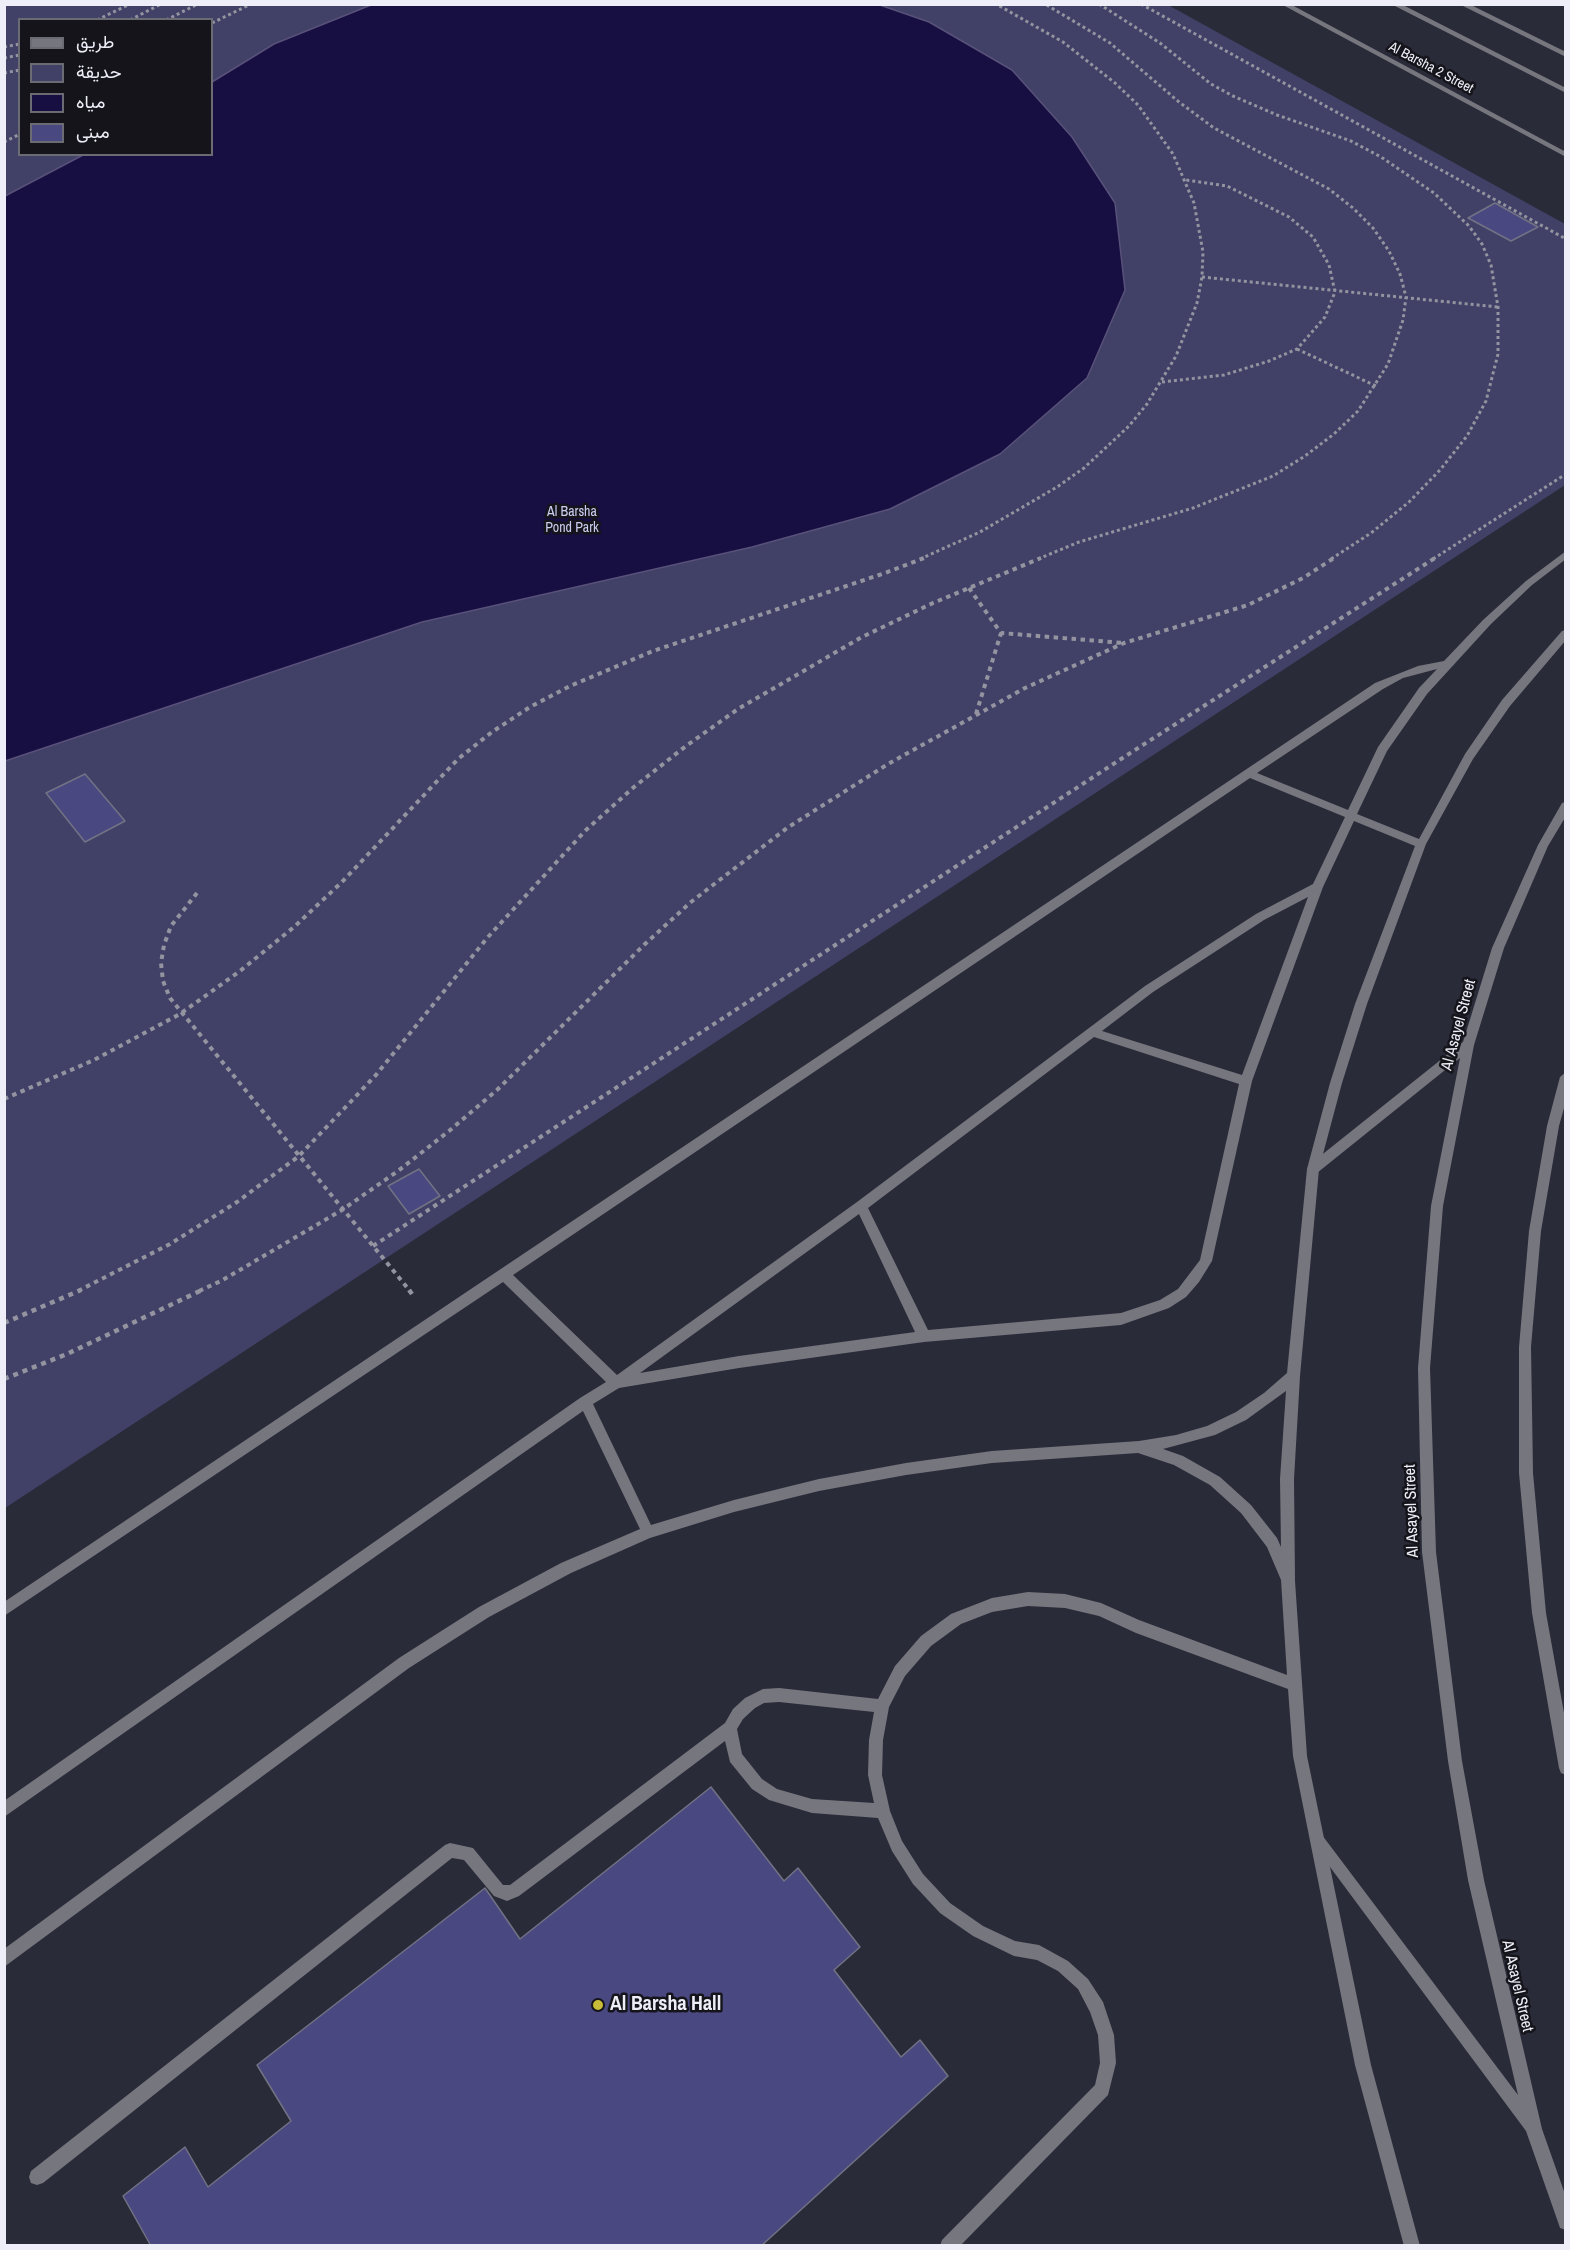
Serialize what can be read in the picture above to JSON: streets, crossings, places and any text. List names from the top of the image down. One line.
{"streets":{"street":["Al Barsha 2 Street","Al Asayel Street"]},"parks":["Al Barsha Pond Park"],"places":["Al Barsha Hall"],"legend":["طريق","حديقة","مياه","مبنى"]}
